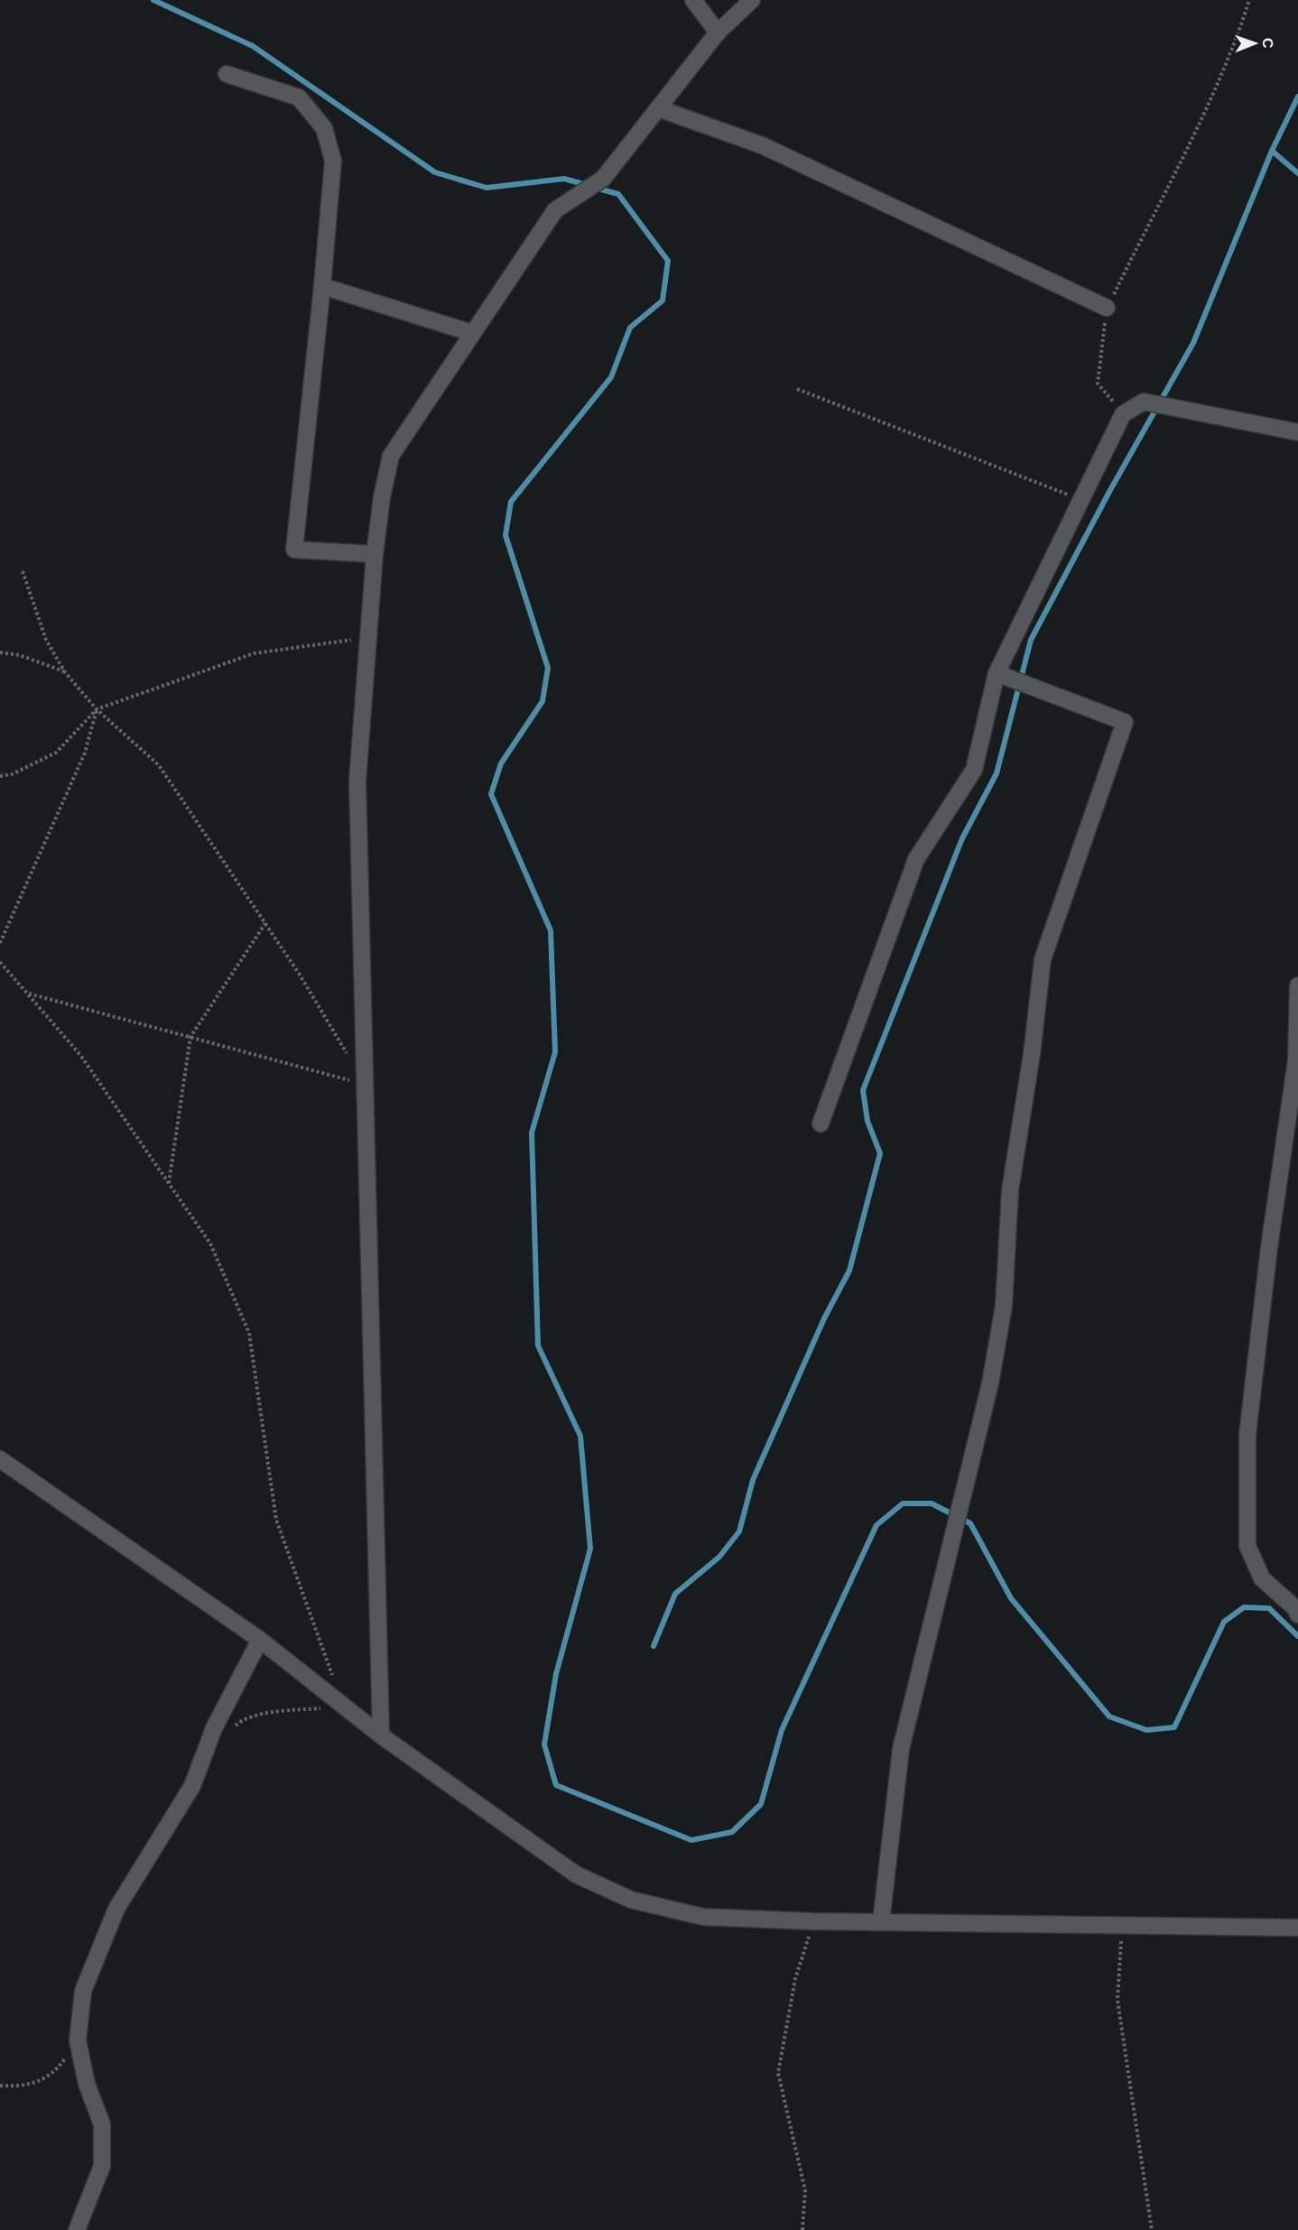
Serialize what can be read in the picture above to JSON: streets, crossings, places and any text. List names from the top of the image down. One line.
{"north":"right"}
